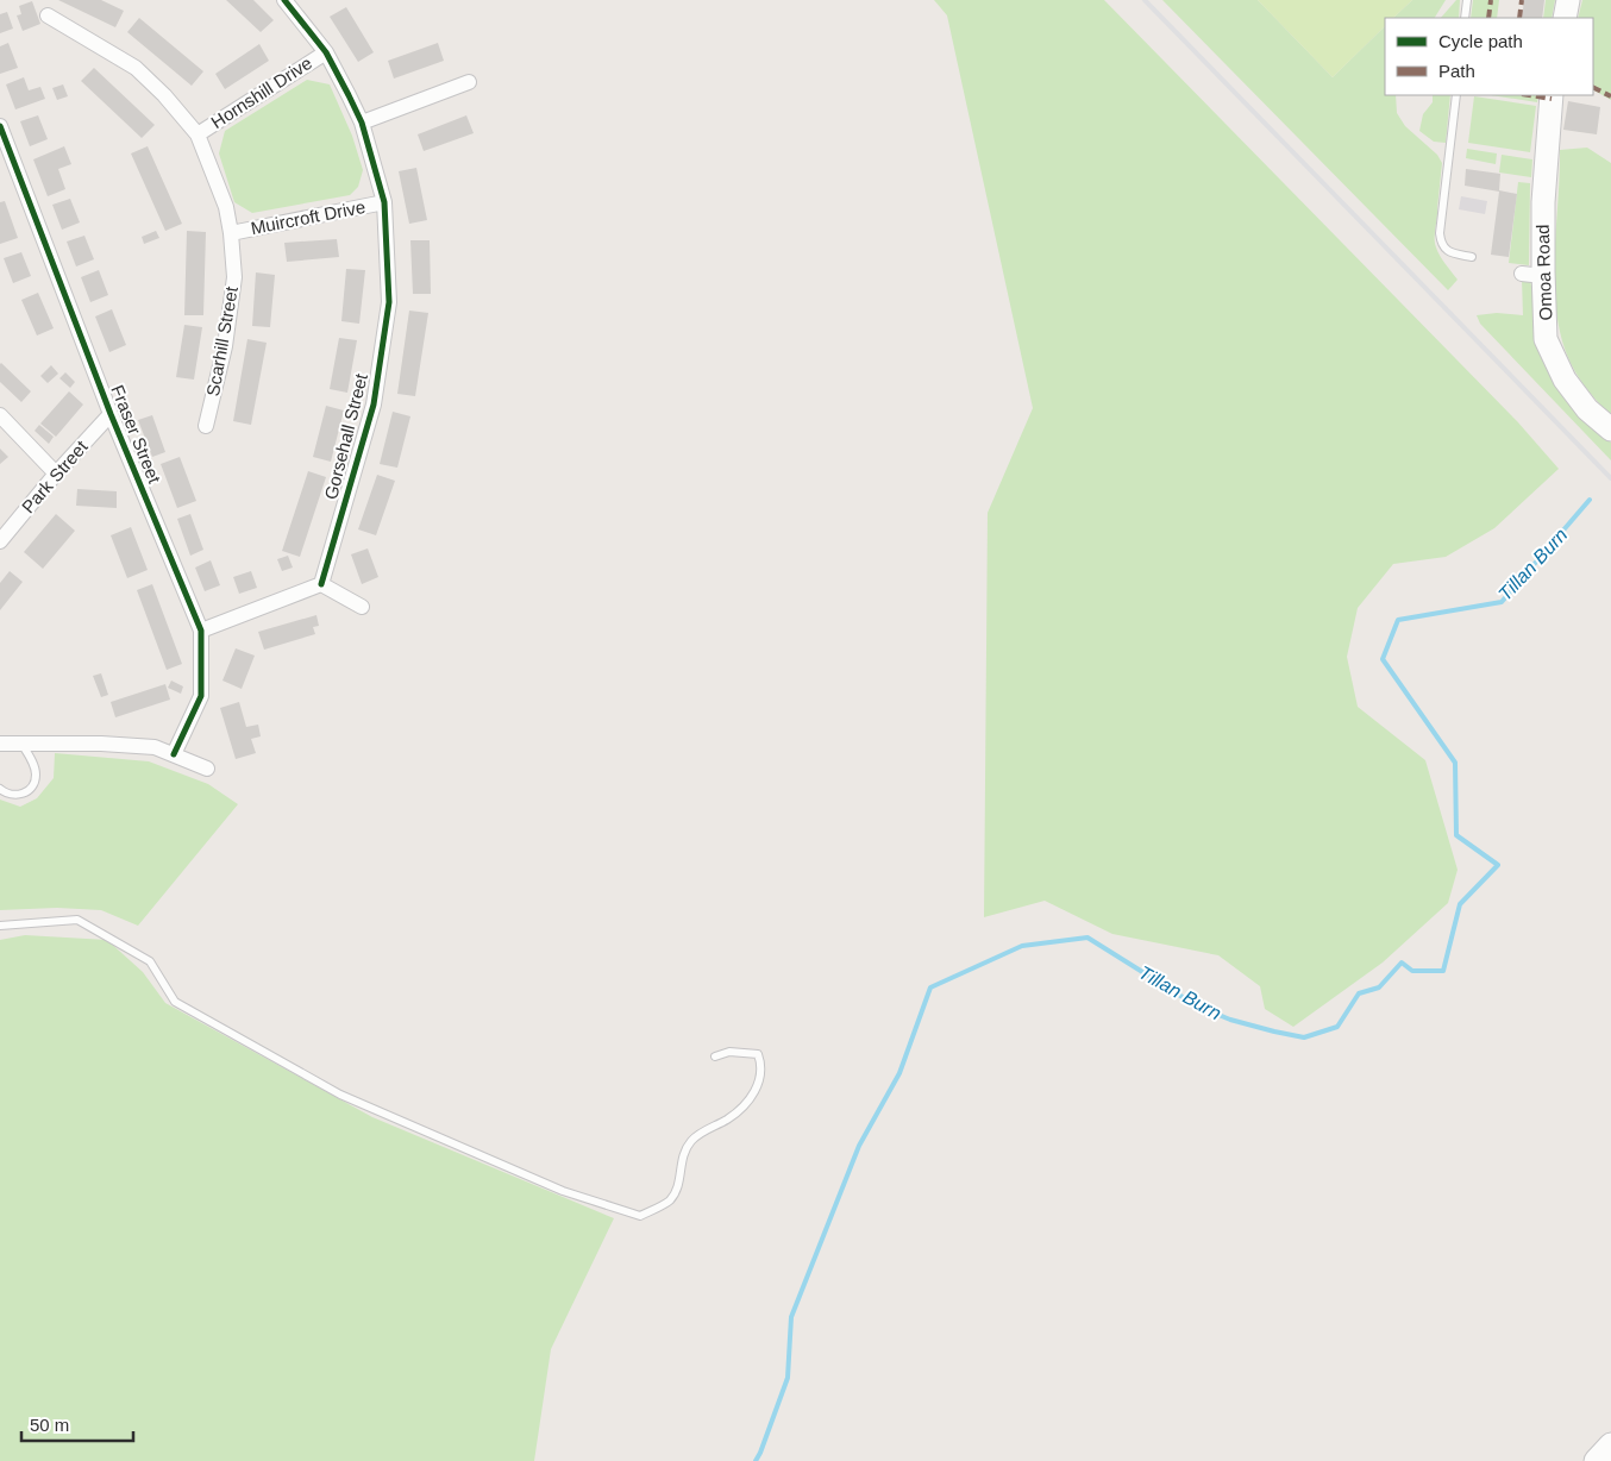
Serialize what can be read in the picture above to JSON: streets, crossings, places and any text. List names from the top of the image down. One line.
{"streets":{"main road":["Omoa Road"],"street":["Hornshill Drive","Muircroft Drive","Scarhill Street","Fraser Street","Gorsehall Street","Park Street"]},"crossings":[["Hornshill Drive","Scarhill Street"],["Hornshill Drive","Gorsehall Street"],["Muircroft Drive","Scarhill Street"],["Muircroft Drive","Gorsehall Street"],["Fraser Street","Park Street"]],"water":["Tillan Burn"],"legend":["Cycle path","Path"],"scale_bar":"50 m"}
